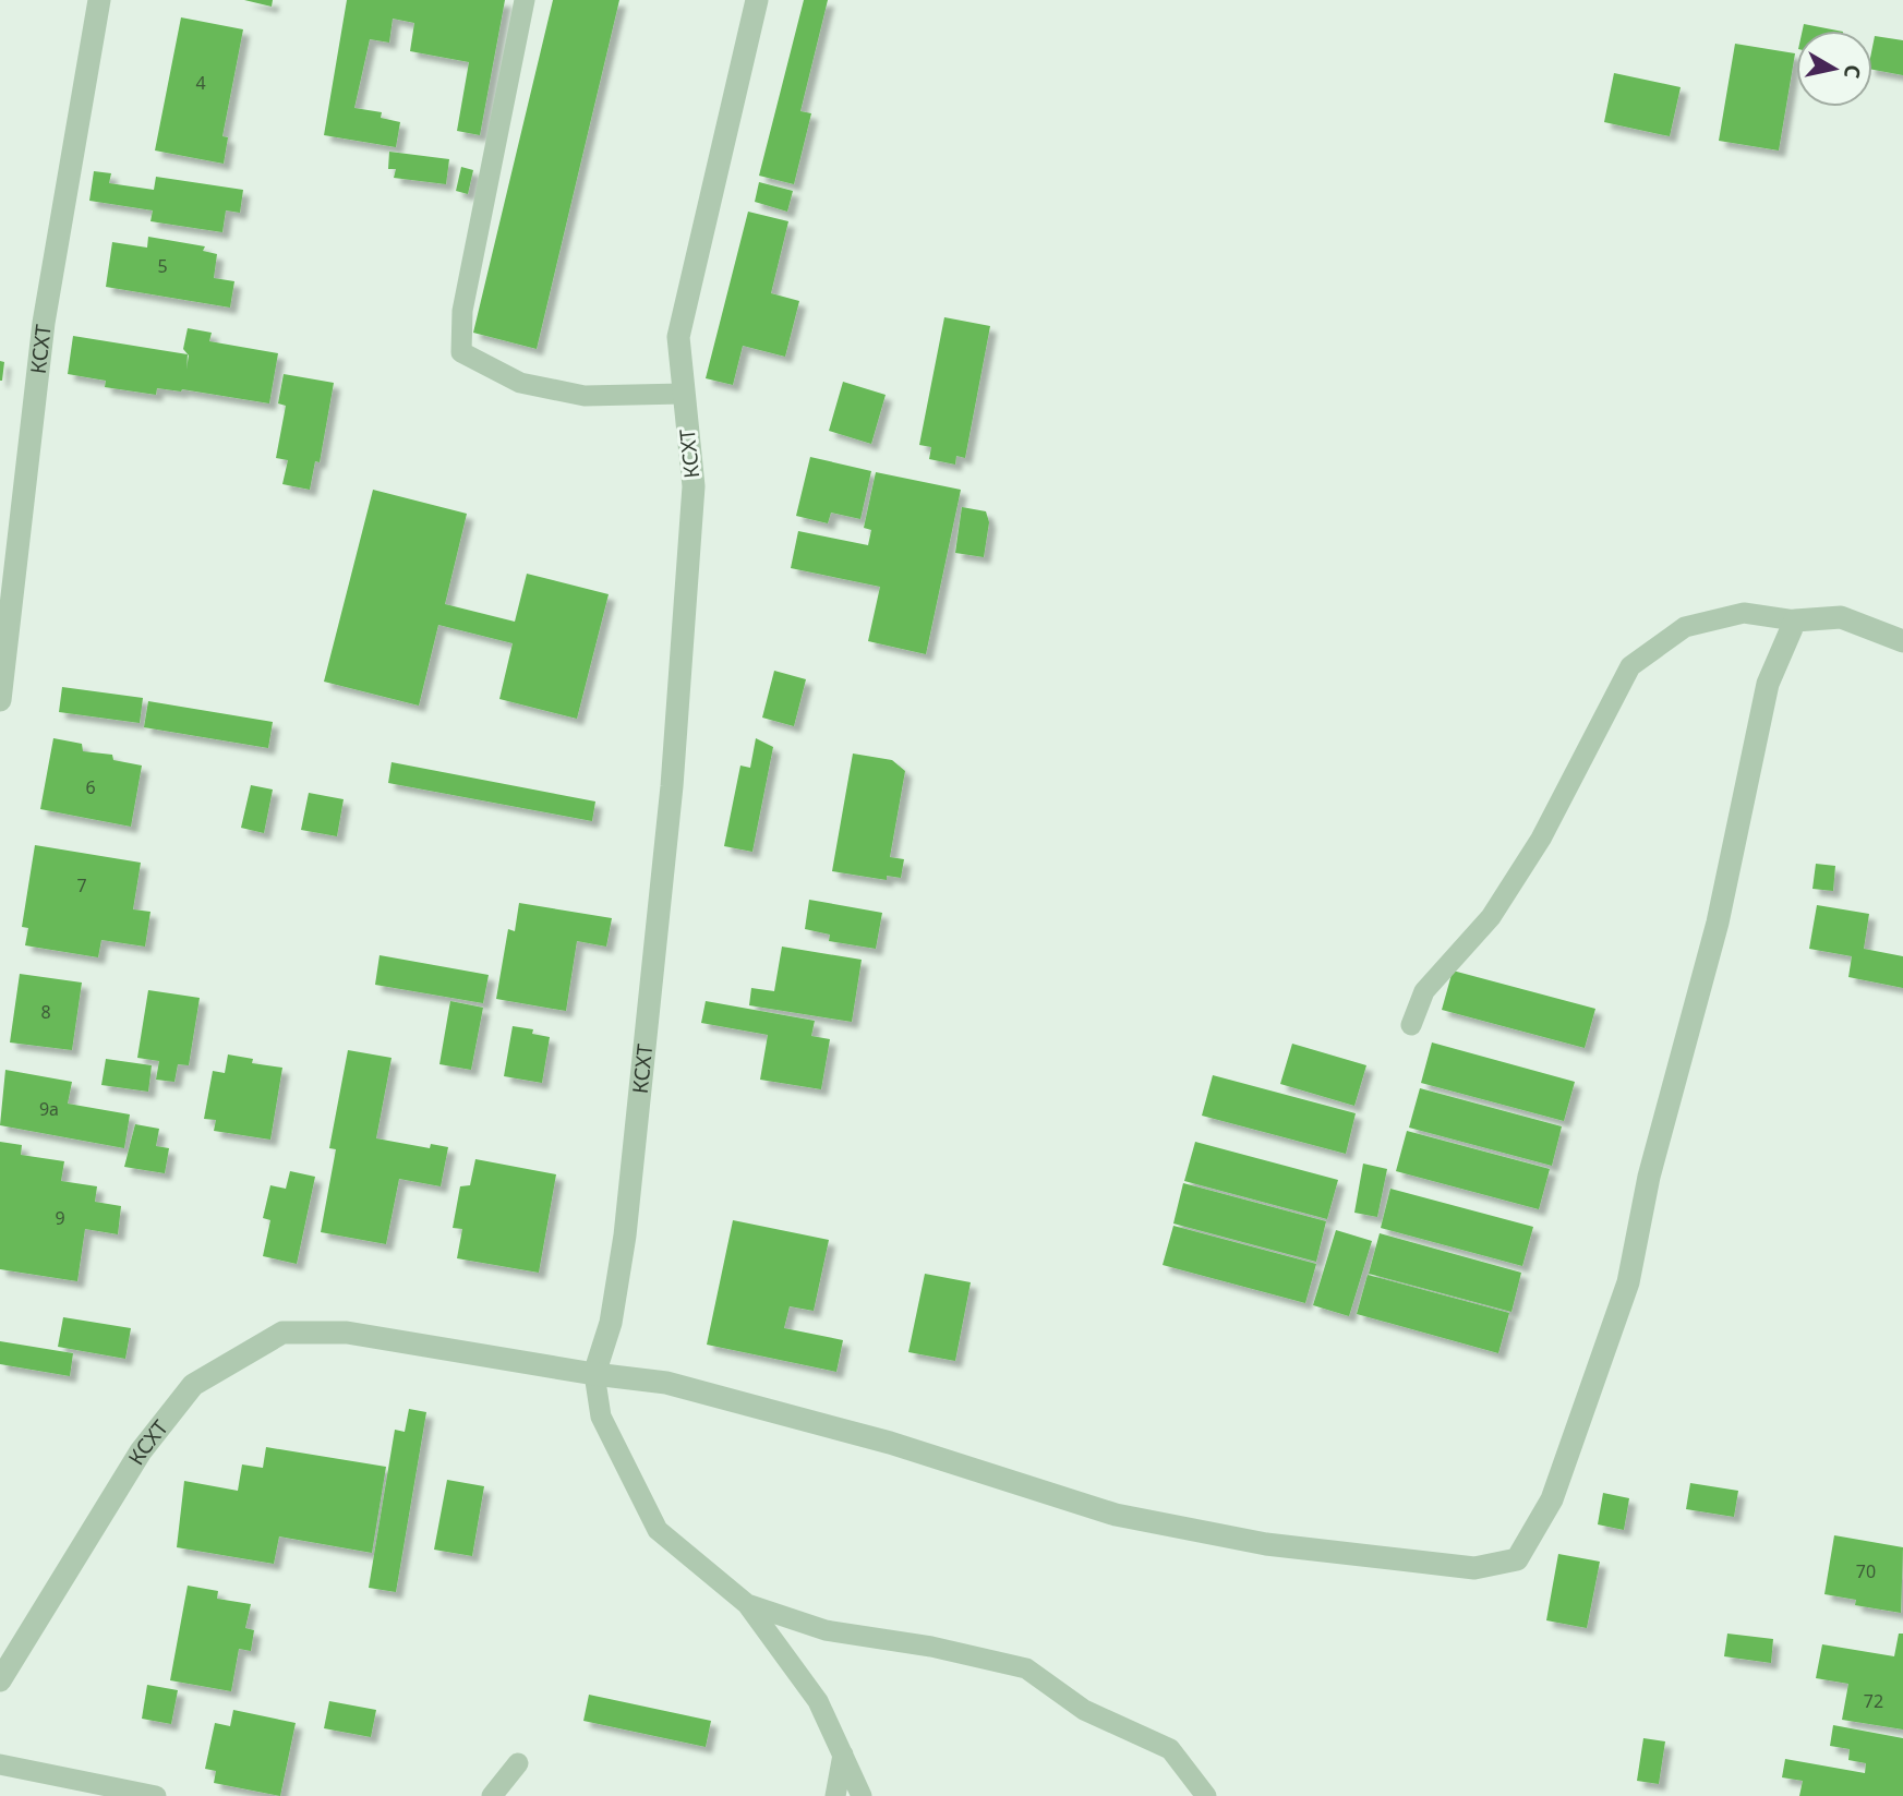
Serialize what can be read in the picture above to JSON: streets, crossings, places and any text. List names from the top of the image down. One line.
{"streets":{"street":["КСХТ"]},"house_numbers":["4","5","6","7","8","9а","9","70","72"],"north":"right"}
